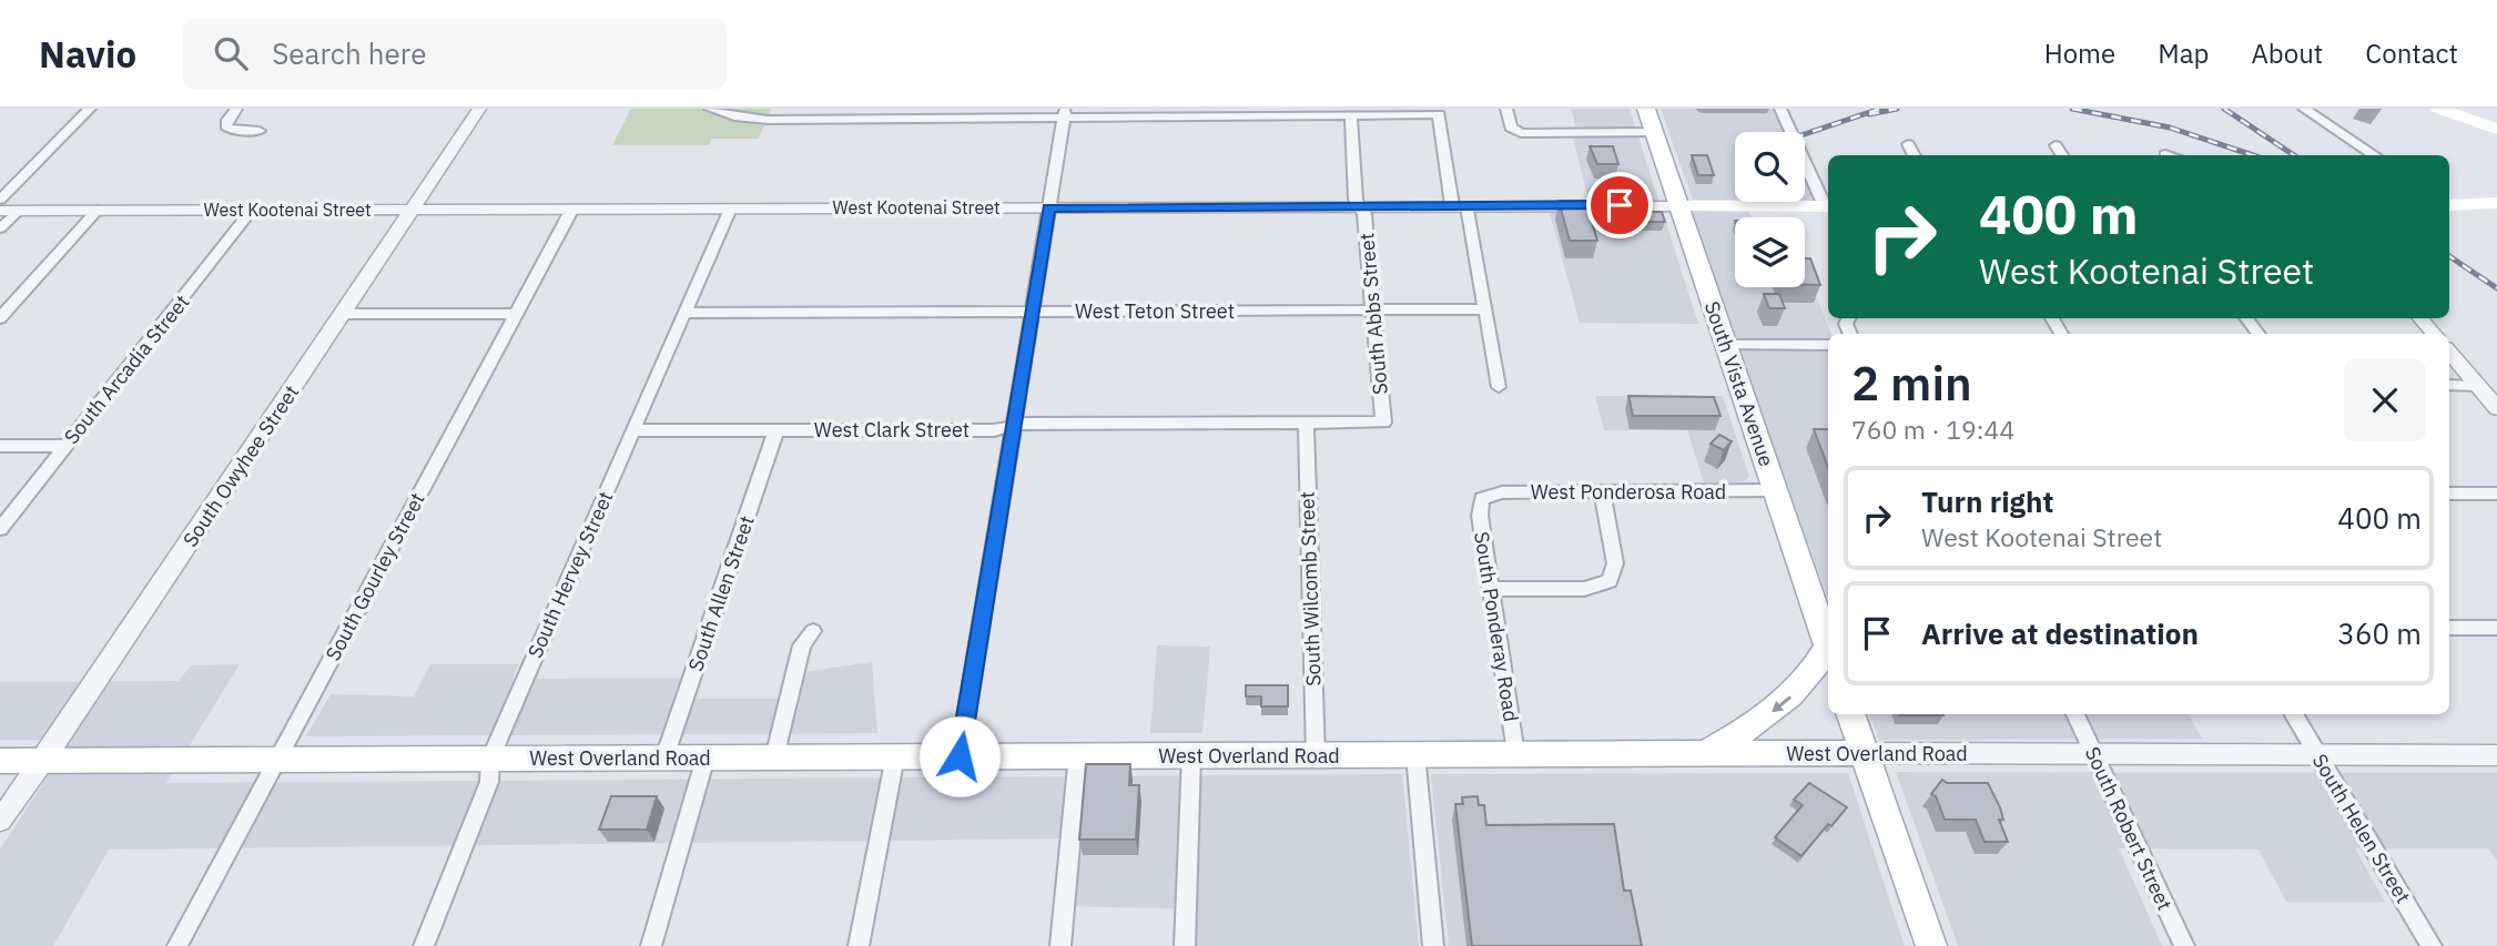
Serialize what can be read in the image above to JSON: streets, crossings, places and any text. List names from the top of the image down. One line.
{"streets":{"main road":["West Kootenai Street","South Vista Avenue","West Overland Road"],"street":["West Teton Street","South Abbs Street","South Arcadia Street","West Clark Street","South Owyhee Street","West Ponderosa Road","South Hervey Street","South Gourley Street","South Wilcomb Street","South Allen Street","South Ponderay Road","South Robert Street","South Helen Street"]},"crossings":[["West Kootenai Street","South Abbs Street"],["West Kootenai Street","South Arcadia Street"],["West Kootenai Street","South Vista Avenue"],["West Kootenai Street","South Owyhee Street"],["West Kootenai Street","South Hervey Street"],["West Kootenai Street","South Gourley Street"],["West Teton Street","South Abbs Street"],["West Teton Street","South Hervey Street"],["South Abbs Street","West Clark Street"],["South Vista Avenue","West Ponderosa Road"],["West Clark Street","South Hervey Street"],["West Clark Street","South Wilcomb Street"],["West Clark Street","South Allen Street"],["South Owyhee Street","West Overland Road"],["West Ponderosa Road","South Ponderay Road"],["South Hervey Street","West Overland Road"],["South Gourley Street","West Overland Road"],["South Wilcomb Street","West Overland Road"],["South Allen Street","West Overland Road"],["South Ponderay Road","West Overland Road"],["West Overland Road","South Robert Street"],["West Overland Road","South Helen Street"]],"page":{"header":"Navio","search":"Search here","nav":["Home","Map","About","Contact"],"turn":["400 m","West Kootenai Street"],"heading":["2 min","760 m · 19:44"],"list":[{"name":"Turn right","note":"West Kootenai Street","value":"400 m"},{"name":"Arrive at destination","value":"360 m"}]}}
